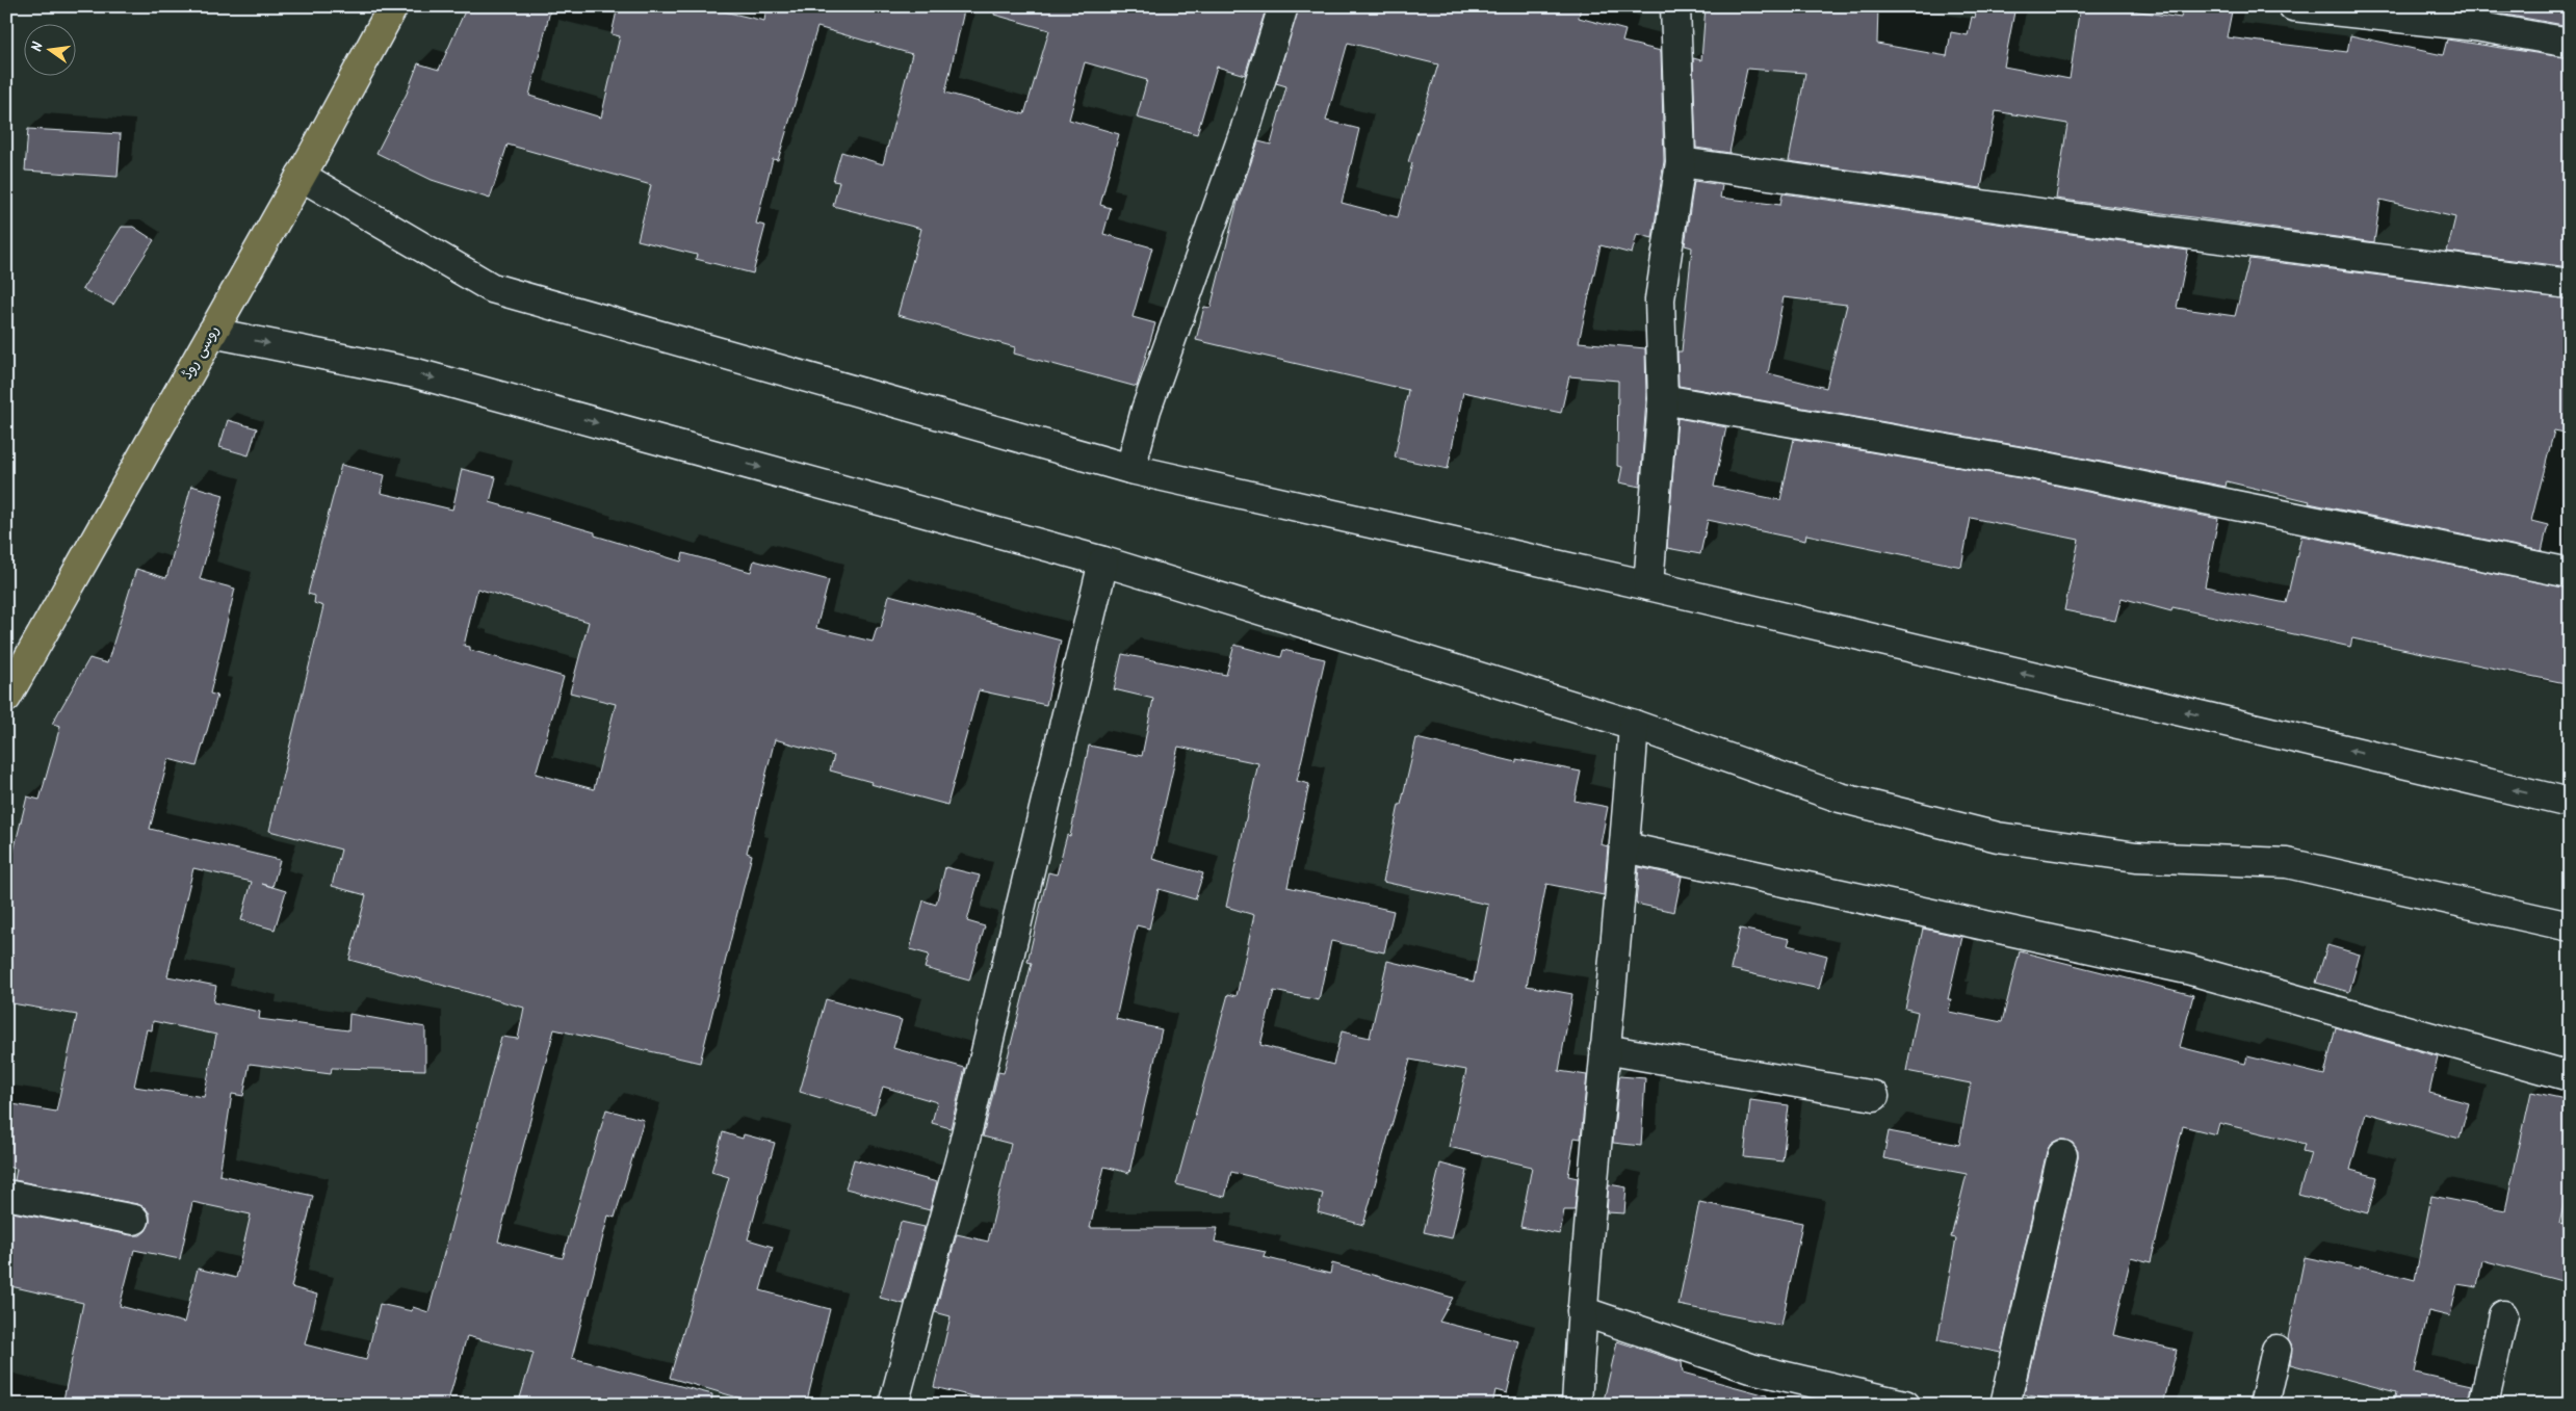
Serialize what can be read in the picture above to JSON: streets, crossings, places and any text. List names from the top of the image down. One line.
{"streets":{"main road":["روسی روڈ"]},"north":"left"}
